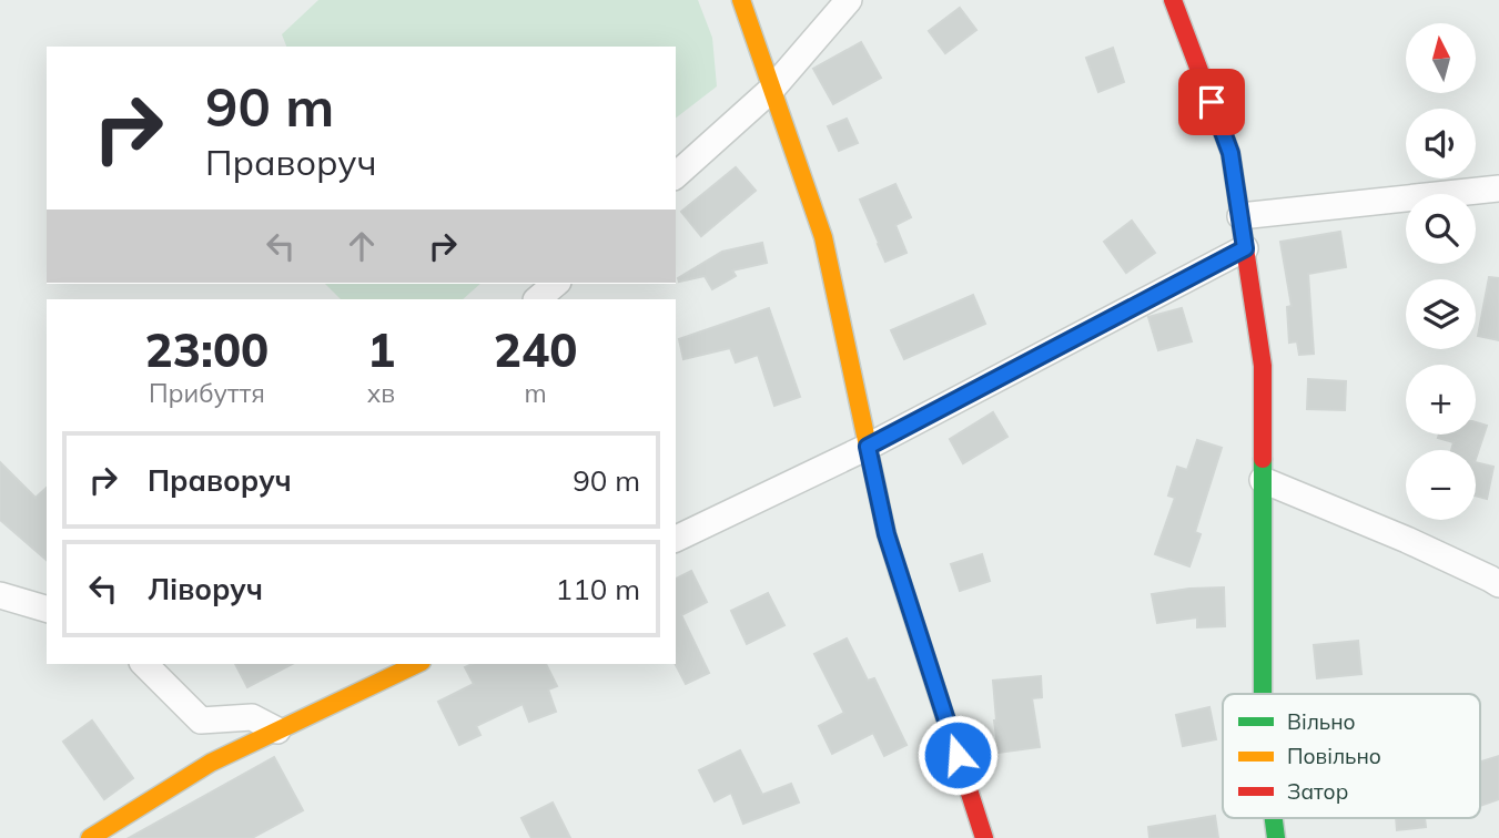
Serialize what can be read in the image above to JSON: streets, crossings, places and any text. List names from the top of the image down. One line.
{"legend":["Вільно","Повільно","Затор"],"north":"top","page":{"map_buttons":["+","−"],"turn":["90 m","Праворуч"],"eta":["23:00","Прибуття","1","хв","240","m"],"list":[{"name":"Праворуч","value":"90 m"},{"name":"Ліворуч","value":"110 m"}]}}
